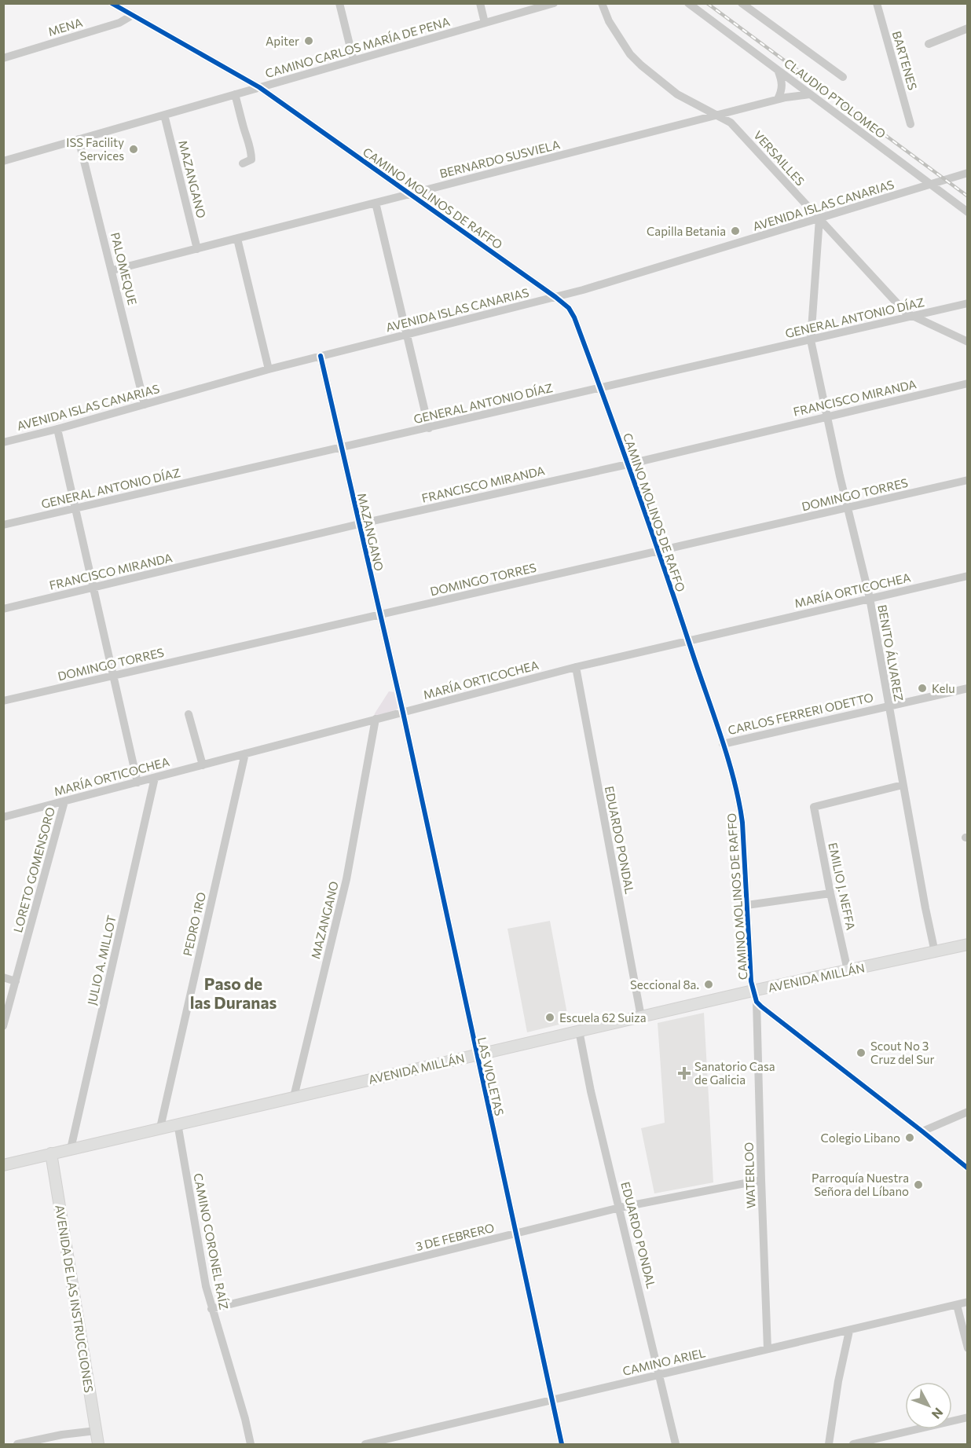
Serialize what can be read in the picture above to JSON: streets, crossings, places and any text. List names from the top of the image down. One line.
{"streets":{"main road":["AVENIDA MILLÁN","AVENIDA DE LAS INSTRUCCIONES"],"street":["MENA","CAMINO CARLOS MARÍA DE PENA","BARTENES","CLAUDIO PTOLOMEO","VERSAILLES","BERNARDO SUSVIELA","MAZANGANO","CAMINO MOLINOS DE RAFFO","AVENIDA ISLAS CANARIAS","PALOMEQUE","GENERAL ANTONIO DÍAZ","FRANCISCO MIRANDA","DOMINGO TORRES","MARÍA ORTICOCHEA","BENITO ÁLVAREZ","CARLOS FERRERI ODETTO","EDUARDO PONDAL","LORETO GOMENSORO","EMILIO J. NEFFA","PEDRO 1RO","JULIO A. MILLOT","LAS VIOLETAS","WATERLOO","3 DE FEBRERO","CAMINO CORONEL RAÍZ","CAMINO ARIEL"]},"crossings":[["MENA","CAMINO MOLINOS DE RAFFO"],["CAMINO CARLOS MARÍA DE PENA","MAZANGANO"],["CAMINO CARLOS MARÍA DE PENA","CAMINO MOLINOS DE RAFFO"],["CAMINO CARLOS MARÍA DE PENA","PALOMEQUE"],["CLAUDIO PTOLOMEO","BERNARDO SUSVIELA"],["CLAUDIO PTOLOMEO","AVENIDA ISLAS CANARIAS"],["VERSAILLES","BERNARDO SUSVIELA"],["VERSAILLES","AVENIDA ISLAS CANARIAS"],["VERSAILLES","GENERAL ANTONIO DÍAZ"],["VERSAILLES","BENITO ÁLVAREZ"],["BERNARDO SUSVIELA","MAZANGANO"],["BERNARDO SUSVIELA","CAMINO MOLINOS DE RAFFO"],["BERNARDO SUSVIELA","PALOMEQUE"],["MAZANGANO","AVENIDA ISLAS CANARIAS"],["MAZANGANO","GENERAL ANTONIO DÍAZ"],["MAZANGANO","FRANCISCO MIRANDA"],["MAZANGANO","DOMINGO TORRES"],["MAZANGANO","MARÍA ORTICOCHEA"],["MAZANGANO","AVENIDA MILLÁN"],["MAZANGANO","LAS VIOLETAS"],["CAMINO MOLINOS DE RAFFO","AVENIDA ISLAS CANARIAS"],["CAMINO MOLINOS DE RAFFO","GENERAL ANTONIO DÍAZ"],["CAMINO MOLINOS DE RAFFO","FRANCISCO MIRANDA"],["CAMINO MOLINOS DE RAFFO","DOMINGO TORRES"],["CAMINO MOLINOS DE RAFFO","MARÍA ORTICOCHEA"],["CAMINO MOLINOS DE RAFFO","CARLOS FERRERI ODETTO"],["CAMINO MOLINOS DE RAFFO","AVENIDA MILLÁN"],["CAMINO MOLINOS DE RAFFO","WATERLOO"],["AVENIDA ISLAS CANARIAS","PALOMEQUE"],["AVENIDA ISLAS CANARIAS","BENITO ÁLVAREZ"],["GENERAL ANTONIO DÍAZ","BENITO ÁLVAREZ"],["FRANCISCO MIRANDA","BENITO ÁLVAREZ"],["DOMINGO TORRES","BENITO ÁLVAREZ"],["MARÍA ORTICOCHEA","BENITO ÁLVAREZ"],["MARÍA ORTICOCHEA","EDUARDO PONDAL"],["MARÍA ORTICOCHEA","LORETO GOMENSORO"],["MARÍA ORTICOCHEA","PEDRO 1RO"],["MARÍA ORTICOCHEA","JULIO A. MILLOT"],["MARÍA ORTICOCHEA","LAS VIOLETAS"],["BENITO ÁLVAREZ","CARLOS FERRERI ODETTO"],["BENITO ÁLVAREZ","EMILIO J. NEFFA"],["BENITO ÁLVAREZ","AVENIDA MILLÁN"],["EDUARDO PONDAL","AVENIDA MILLÁN"],["EDUARDO PONDAL","3 DE FEBRERO"],["EDUARDO PONDAL","CAMINO ARIEL"],["EMILIO J. NEFFA","AVENIDA MILLÁN"],["PEDRO 1RO","AVENIDA MILLÁN"],["JULIO A. MILLOT","AVENIDA MILLÁN"],["AVENIDA MILLÁN","LAS VIOLETAS"],["AVENIDA MILLÁN","CAMINO CORONEL RAÍZ"],["AVENIDA MILLÁN","AVENIDA DE LAS INSTRUCCIONES"],["LAS VIOLETAS","3 DE FEBRERO"],["LAS VIOLETAS","CAMINO ARIEL"],["WATERLOO","3 DE FEBRERO"],["WATERLOO","CAMINO ARIEL"],["3 DE FEBRERO","CAMINO CORONEL RAÍZ"]],"districts":["Paso de las Duranas"],"places":{"other":["Apiter","ISS Facility Services","Capilla Betania","Kelu","Seccional 8a.","Escuela 62 Suiza","Scout No 3 Cruz del Sur","Colegio Libano","Parroquía Nuestra Señora del Líbano"],"health":["Sanatorio Casa de Galicia"]},"north":"bottom right"}
